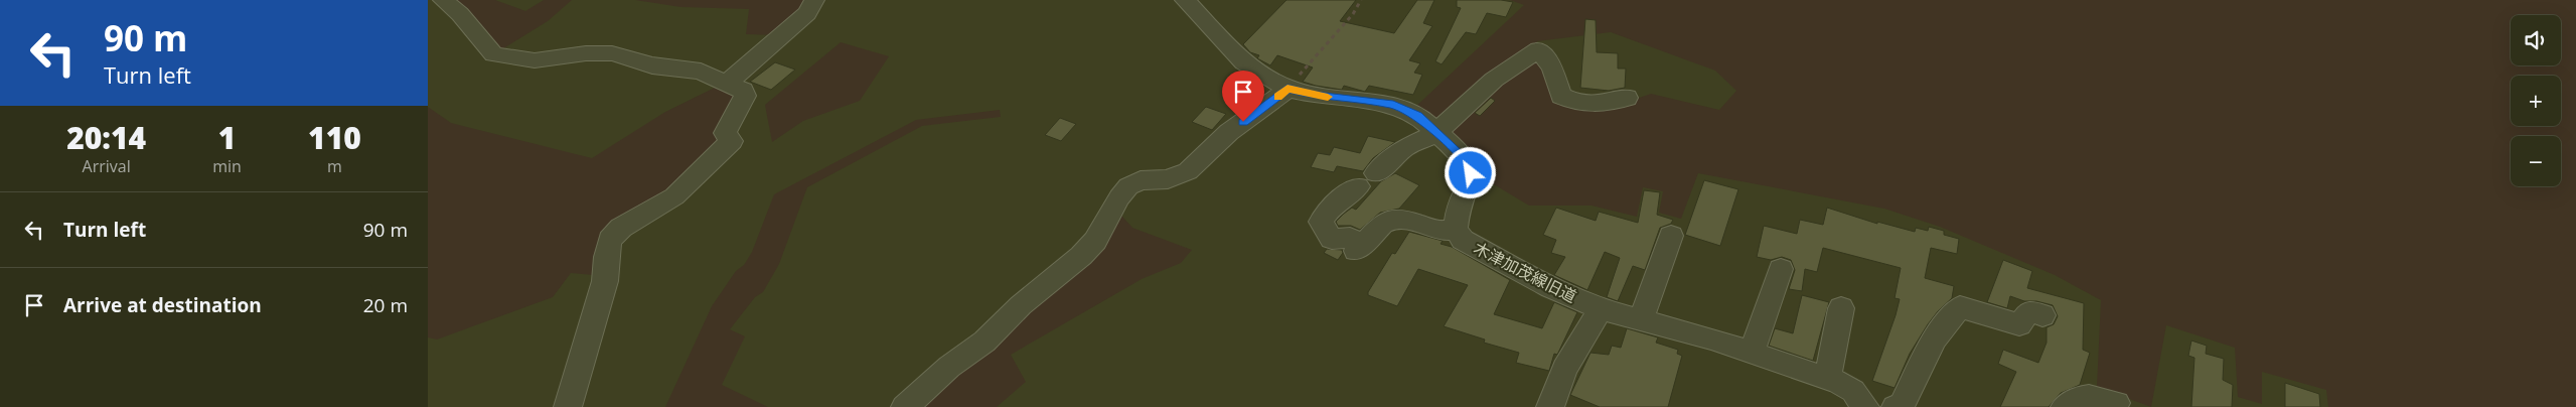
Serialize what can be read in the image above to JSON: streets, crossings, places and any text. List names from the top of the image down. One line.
{"streets":{"street":["木津加茂線旧道"]},"page":{"turn":["90 m","Turn left"],"map_buttons":["+","−"],"eta":["20:14","Arrival","1","min","110","m"],"list":[{"name":"Turn left","value":"90 m"},{"name":"Arrive at destination","value":"20 m"}]}}
